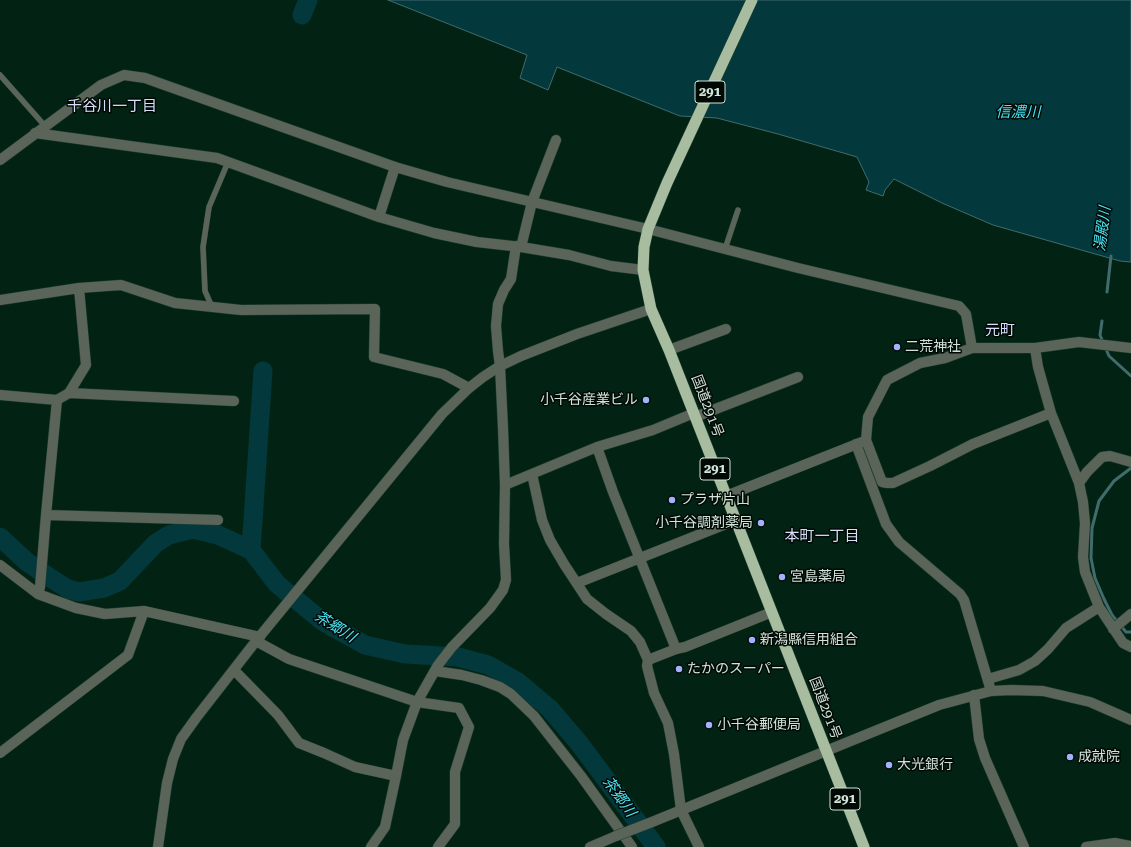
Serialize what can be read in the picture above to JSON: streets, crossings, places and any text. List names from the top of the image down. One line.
{"streets":{"highway":["291","国道291号"]},"districts":["千谷川一丁目","元町","本町一丁目"],"water":["信濃川","湯殿川","茶郷川"],"places":["二荒神社","小千谷産業ビル","プラザ片山","小千谷調剤薬局","宮島薬局","新潟縣信用組合","たかのスーパー","小千谷郵便局","成就院","大光銀行"]}
